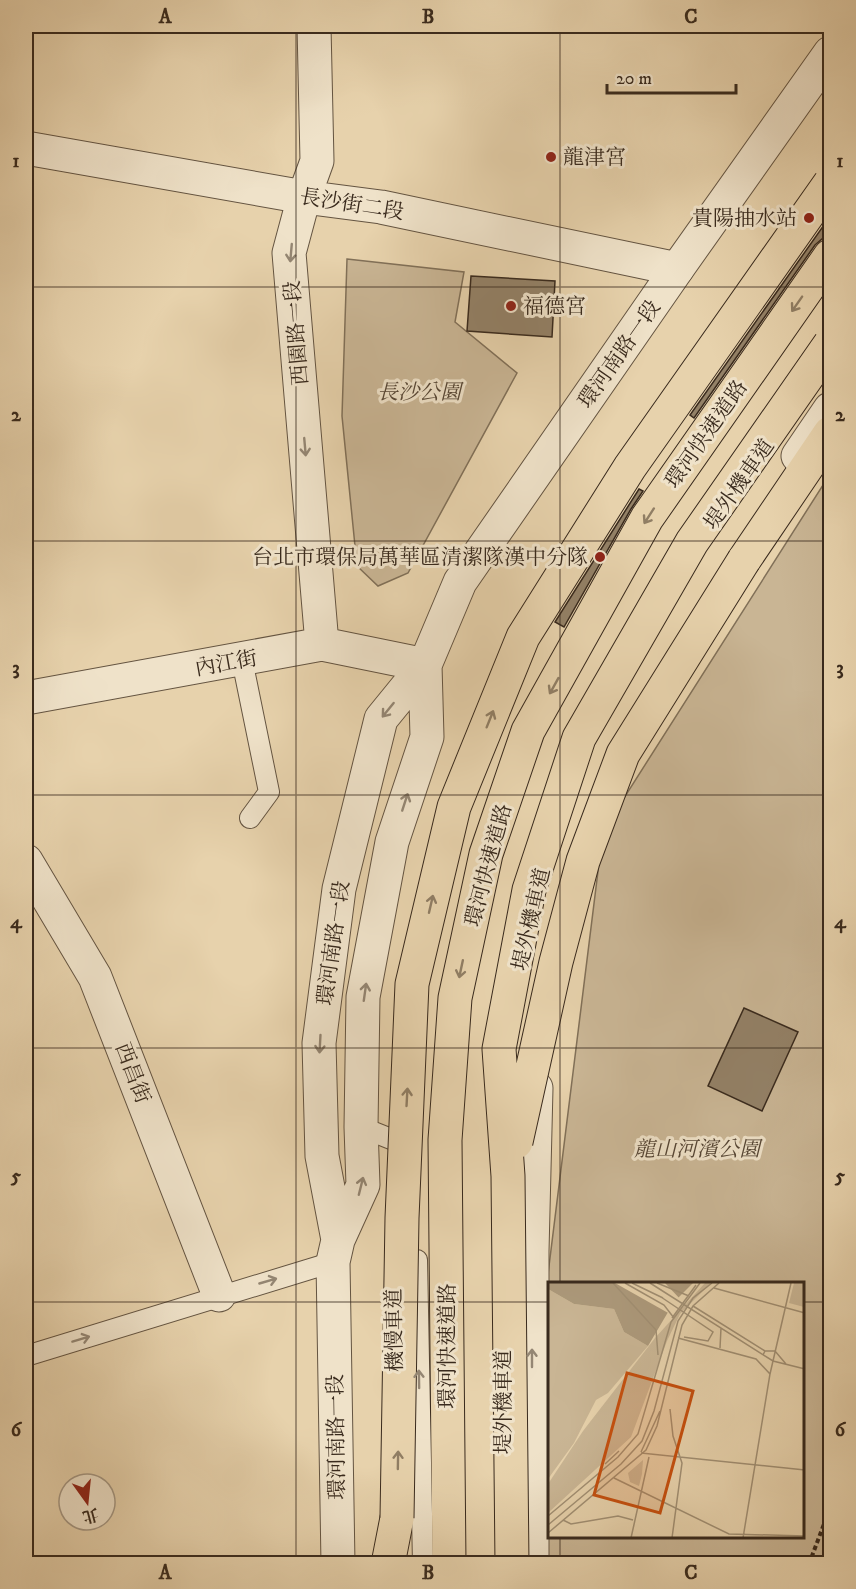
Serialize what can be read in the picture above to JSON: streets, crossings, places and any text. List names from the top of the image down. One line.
{"streets":{"highway":["環河快速道路"],"street":["長沙街二段","西園路一段","環河南路一段","堤外機車道","內江街","西昌街"],"lane":["機慢車道"]},"crossings":[["長沙街二段","西園路一段"],["長沙街二段","環河南路一段"],["西園路一段","內江街"],["環河南路一段","內江街"],["環河南路一段","機慢車道"]],"one_way":["西園路一段","機慢車道"],"parks":["長沙公園","龍山河濱公園"],"places":["龍津宮","貴陽抽水站","福德宮","台北市環保局萬華區清潔隊漢中分隊"],"scale_bar":"20 m","north":"bottom","grid":{"columns":["A","B","C"],"rows":["1","2","3","4","5","6"]}}
